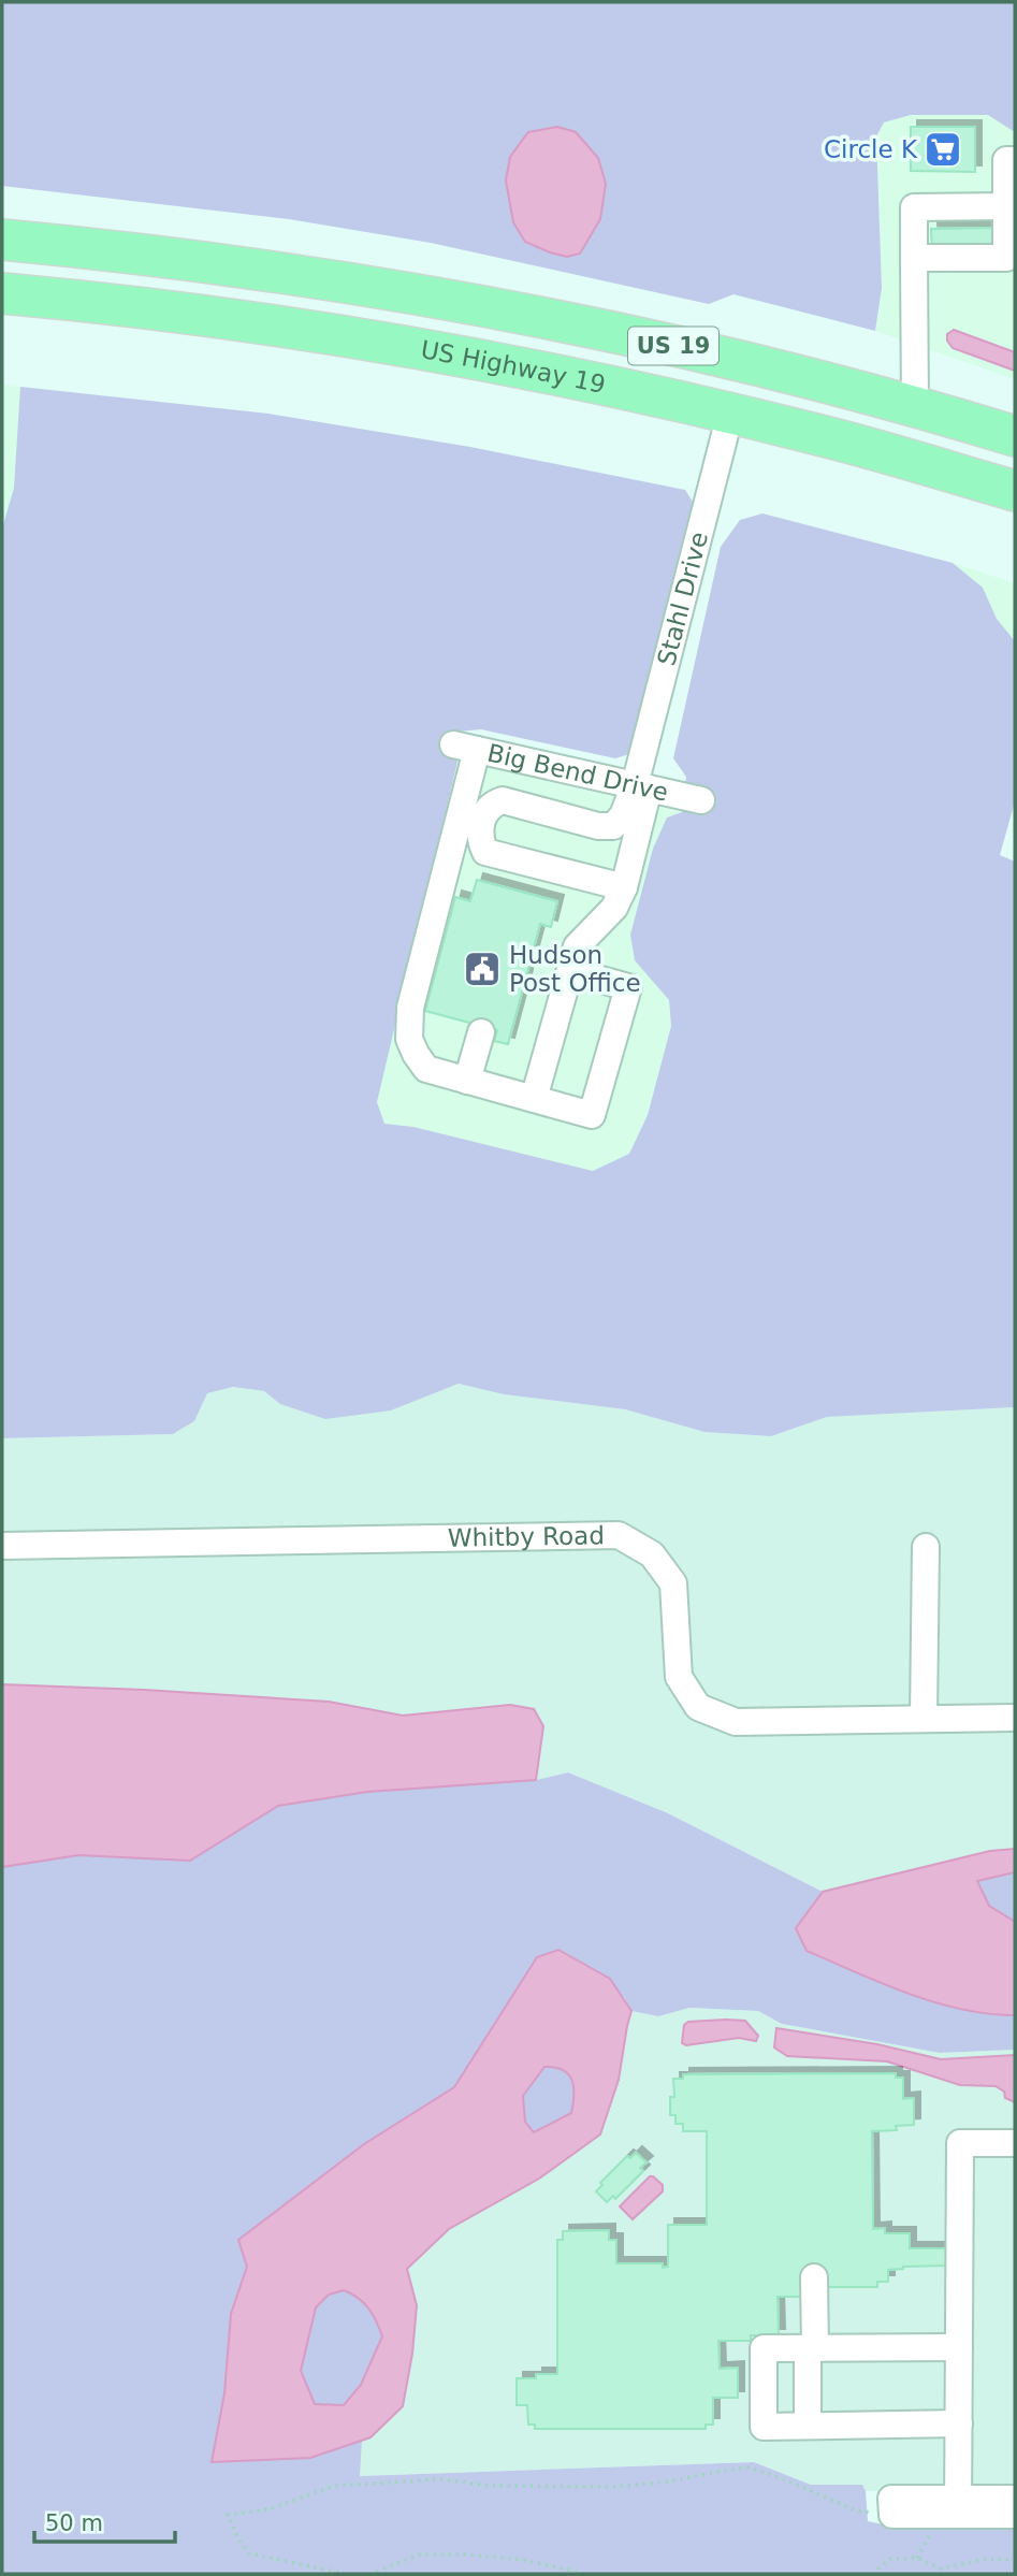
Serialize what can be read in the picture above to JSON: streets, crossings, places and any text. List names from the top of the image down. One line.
{"streets":{"highway":["US 19","US Highway 19"],"street":["Stahl Drive","Big Bend Drive","Whitby Road"]},"crossings":[["US Highway 19","Stahl Drive"],["Stahl Drive","Big Bend Drive"]],"places":{"supermarket":["Circle K"],"public building":["Hudson Post Office"]},"scale_bar":"50 m"}
